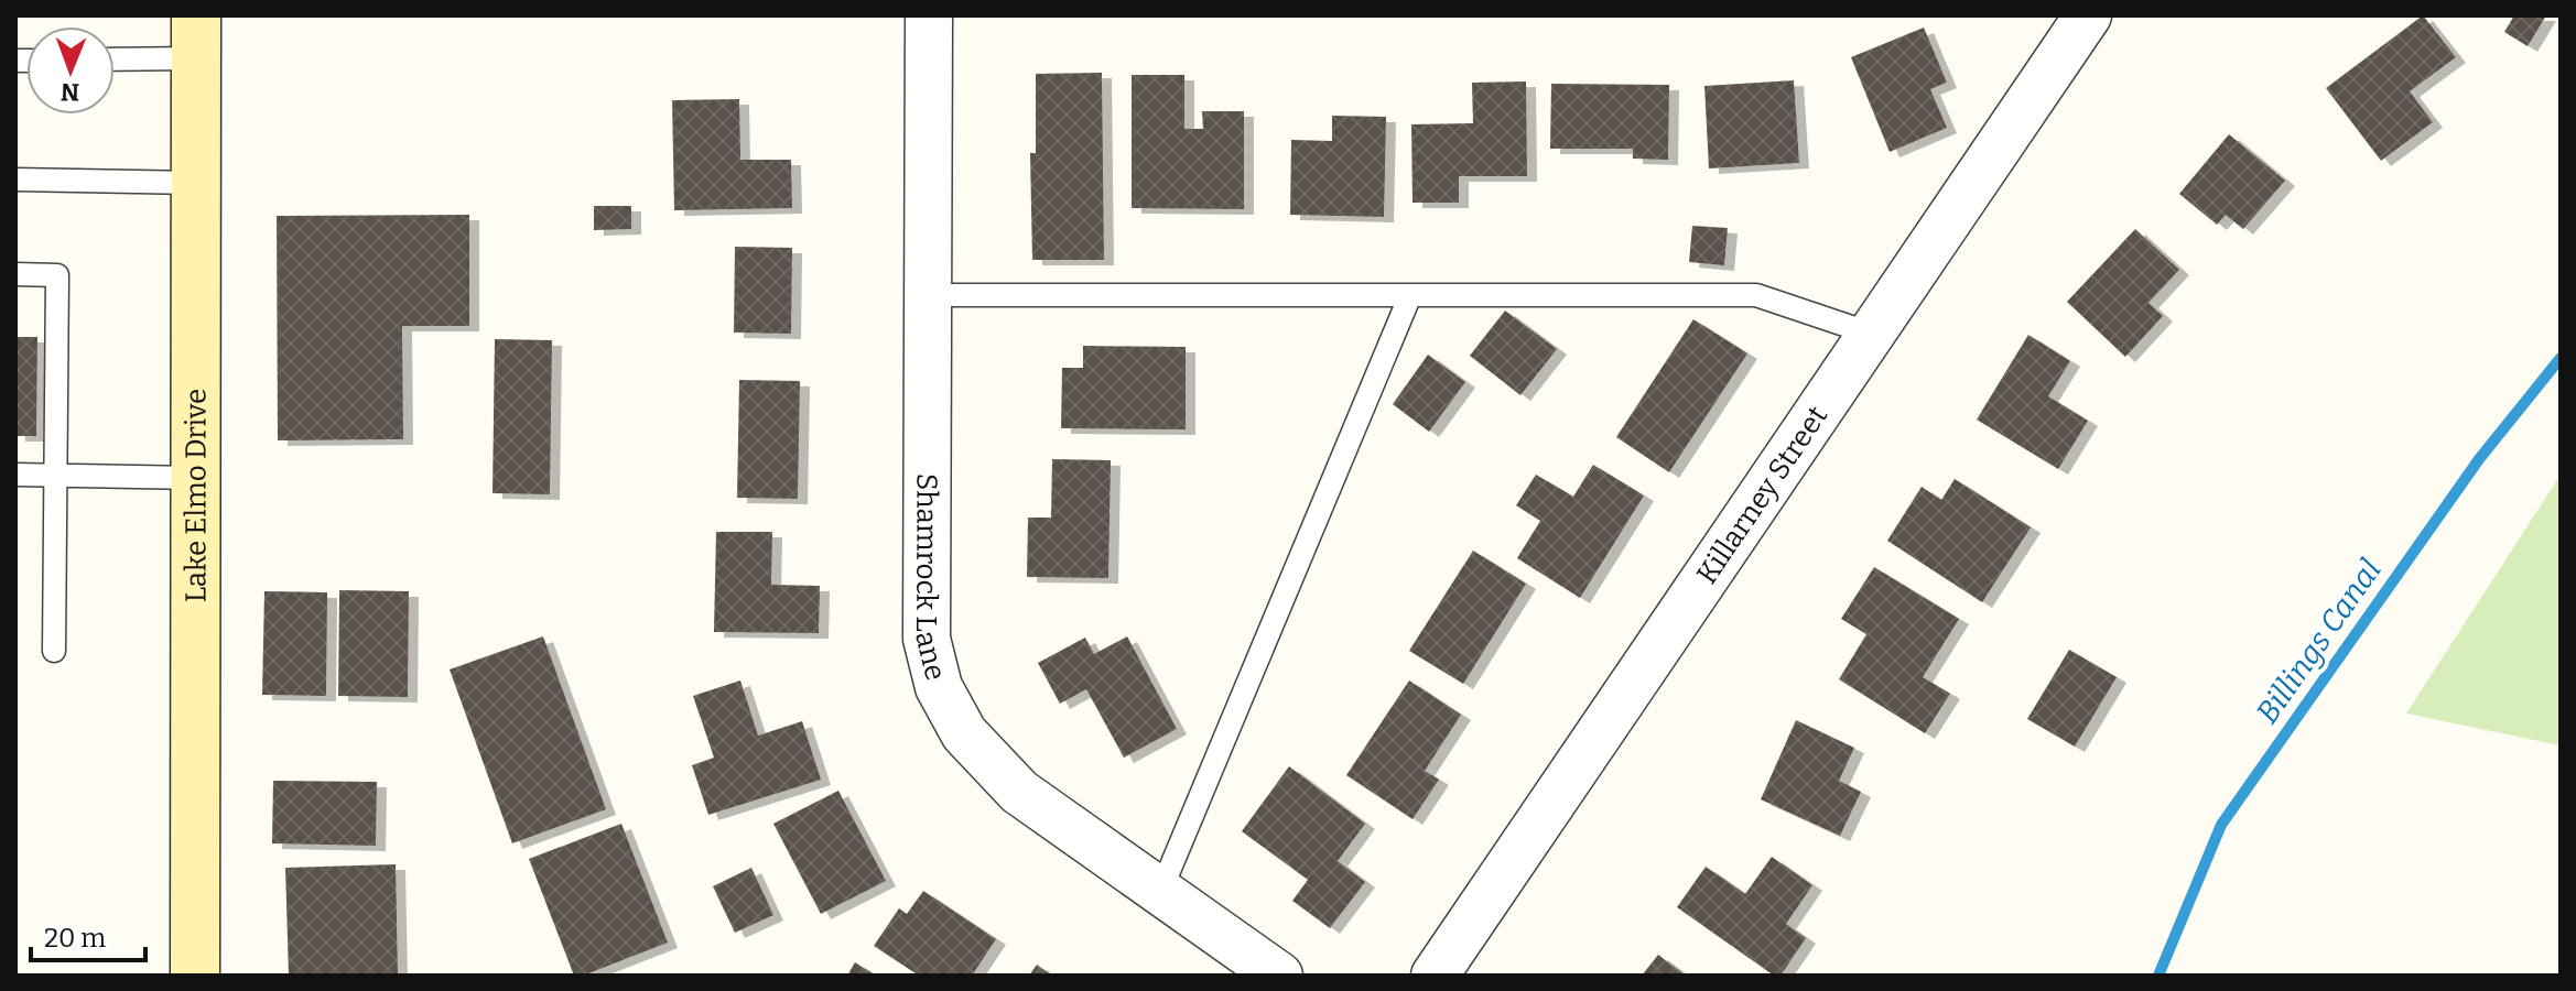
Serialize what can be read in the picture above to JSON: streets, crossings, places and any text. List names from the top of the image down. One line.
{"streets":{"main road":["Lake Elmo Drive"],"street":["Killarney Street","Shamrock Lane"]},"water":["Billings Canal"],"scale_bar":"20 m","north":"bottom"}
